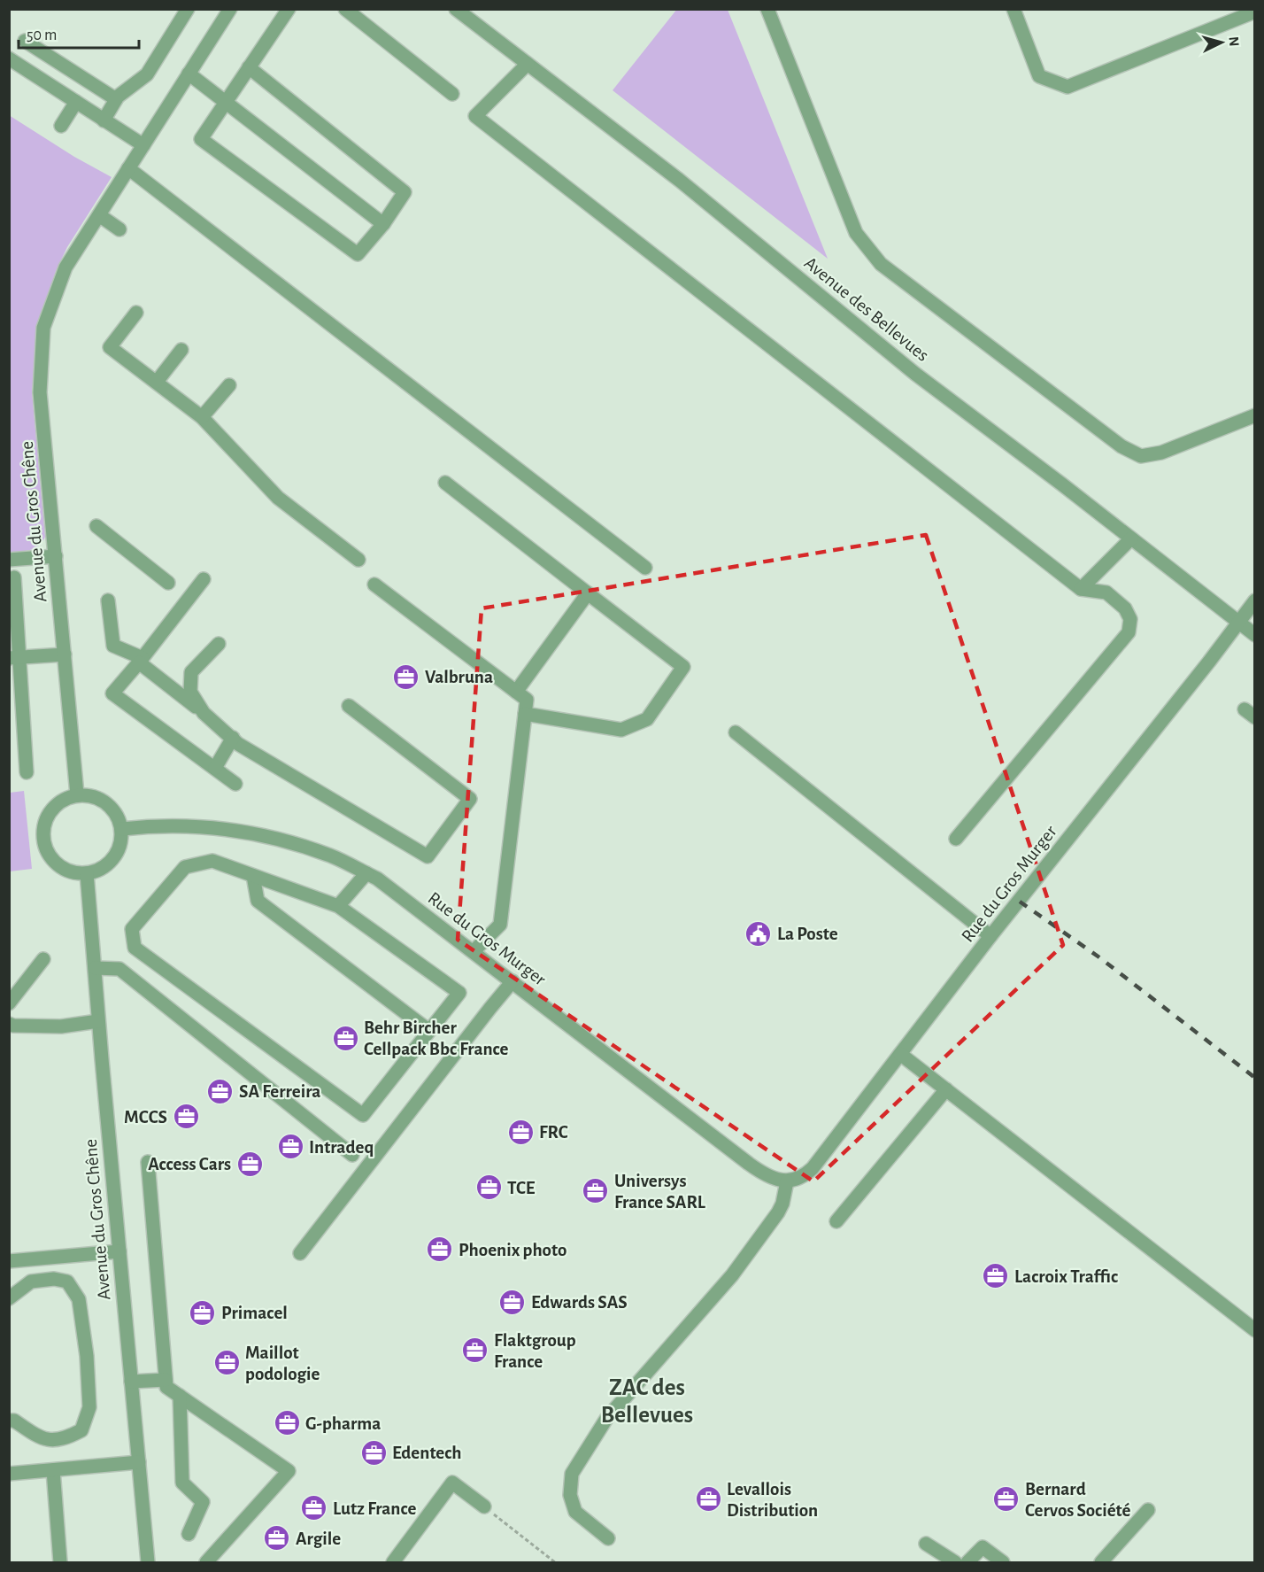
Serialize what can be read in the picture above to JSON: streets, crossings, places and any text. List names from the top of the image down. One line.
{"streets":{"street":["Avenue des Bellevues","Avenue du Gros Chêne","Rue du Gros Murger"]},"crossings":[["Avenue des Bellevues","Rue du Gros Murger"],["Avenue du Gros Chêne","Rue du Gros Murger"]],"districts":["ZAC des Bellevues"],"places":{"office":["Valbruna","Behr Bircher Cellpack Bbc France","SA Ferreira","MCCS","FRC","Intradeq","Access Cars","TCE","Universys France SARL","Phoenix photo","Lacroix Traffic","Edwards SAS","Primacel","Flaktgroup France","Maillot podologie","G-pharma","Edentech","Levallois Distribution","Bernard Cervos Société","Lutz France","Argile"],"public building":["La Poste"]},"scale_bar":"50 m","north":"right"}
